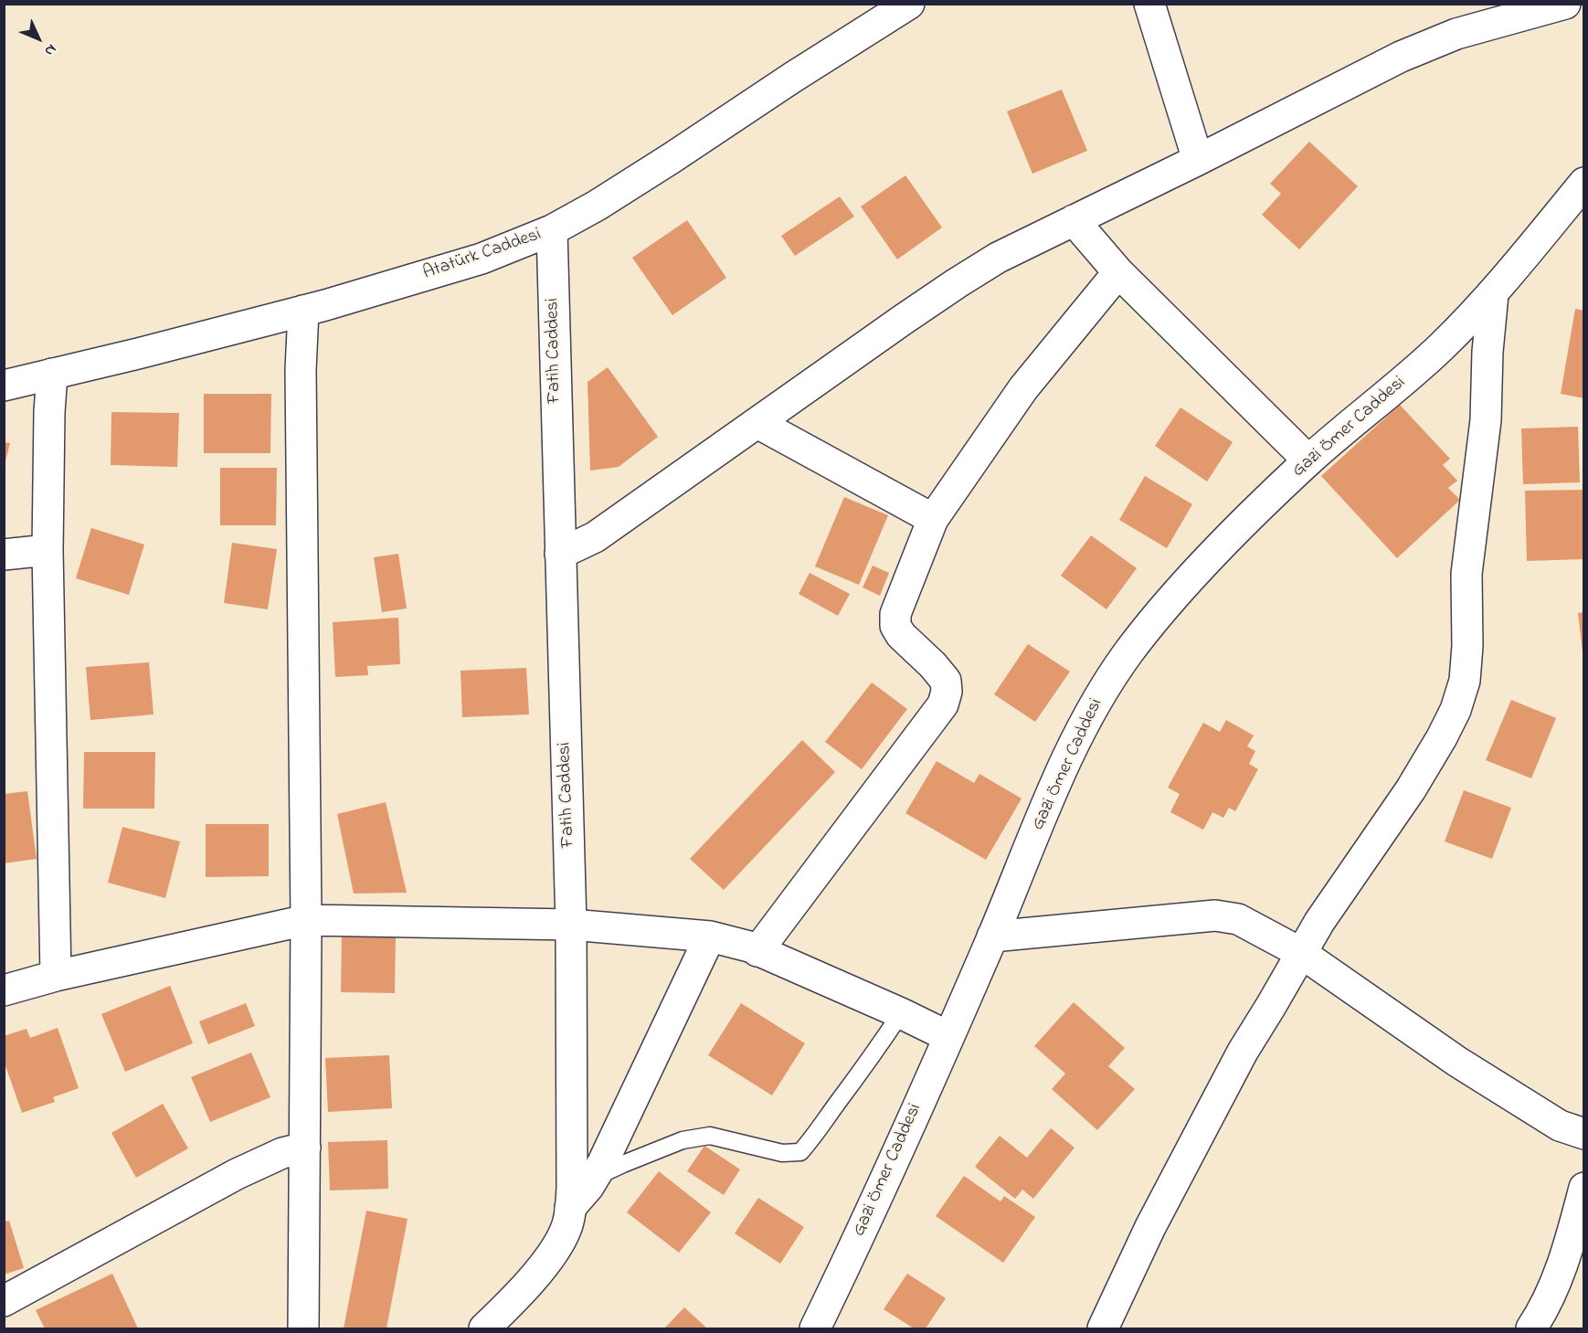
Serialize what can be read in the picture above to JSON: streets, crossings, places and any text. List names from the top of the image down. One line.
{"streets":{"street":["Atatürk Caddesi","Fatih Caddesi","Gazi Ömer Caddesi"]},"crossings":[["Atatürk Caddesi","Fatih Caddesi"]],"north":"bottom right"}
